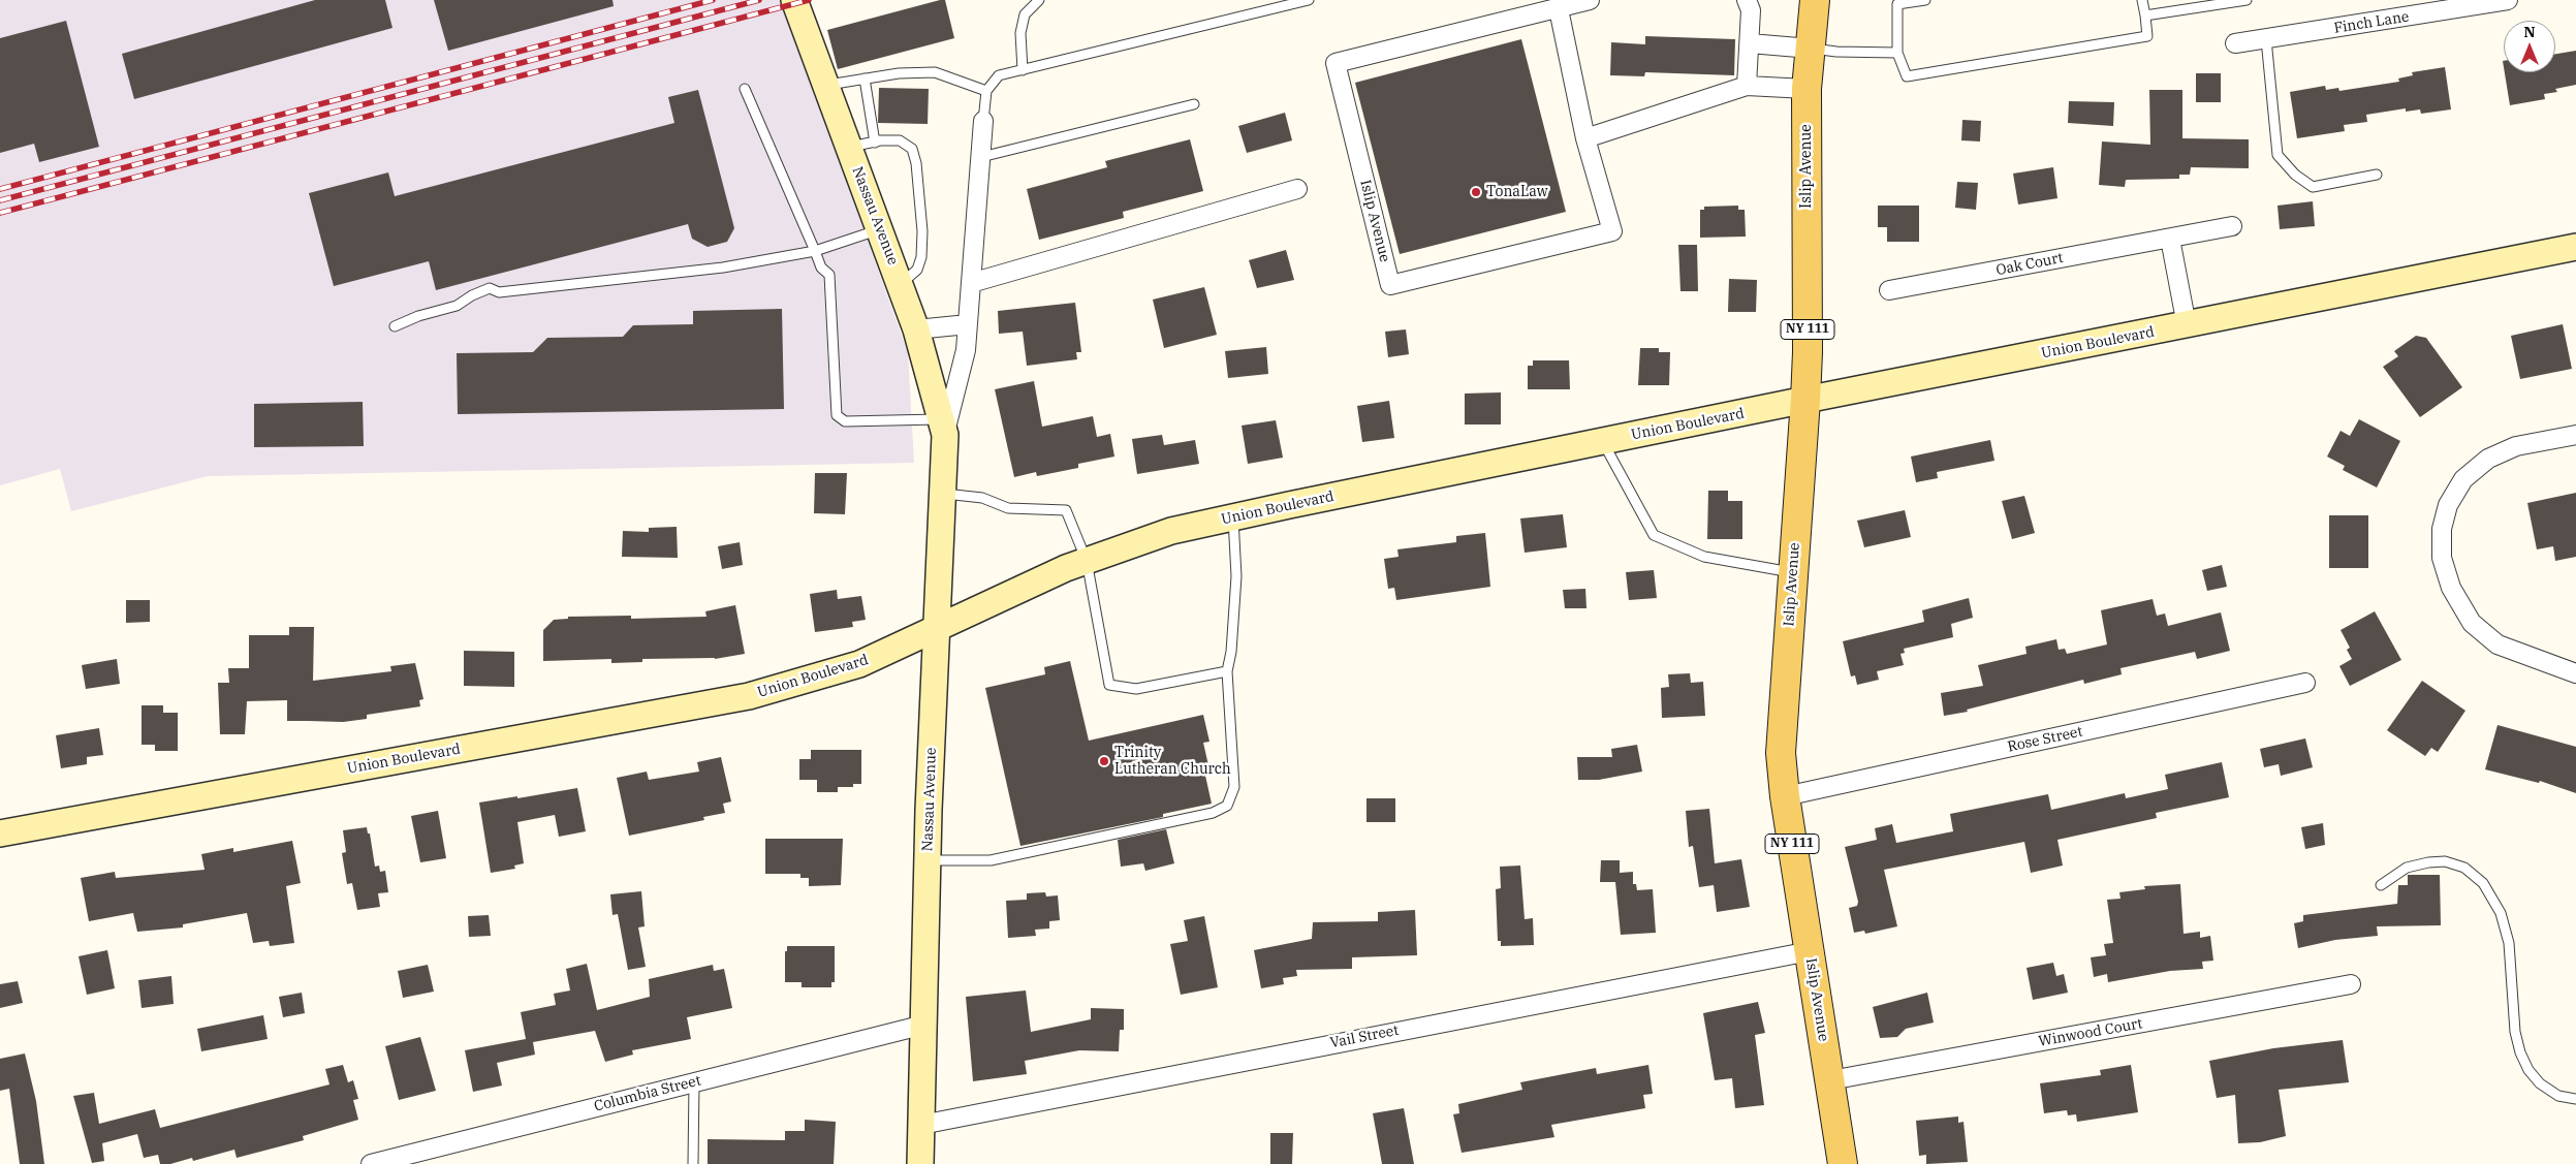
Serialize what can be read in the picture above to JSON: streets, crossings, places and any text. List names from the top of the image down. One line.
{"streets":{"main road":["Islip Avenue","Nassau Avenue","NY 111","Union Boulevard"],"street":["Finch Lane","Oak Court","Rose Street","Winwood Court","Vail Street","Columbia Street"]},"crossings":[["Islip Avenue","Union Boulevard"],["Islip Avenue","Rose Street"],["Islip Avenue","Winwood Court"],["Islip Avenue","Vail Street"],["Nassau Avenue","Union Boulevard"],["Nassau Avenue","Vail Street"],["Nassau Avenue","Columbia Street"]],"places":["TonaLaw","Trinity Lutheran Church"],"north":"top"}
